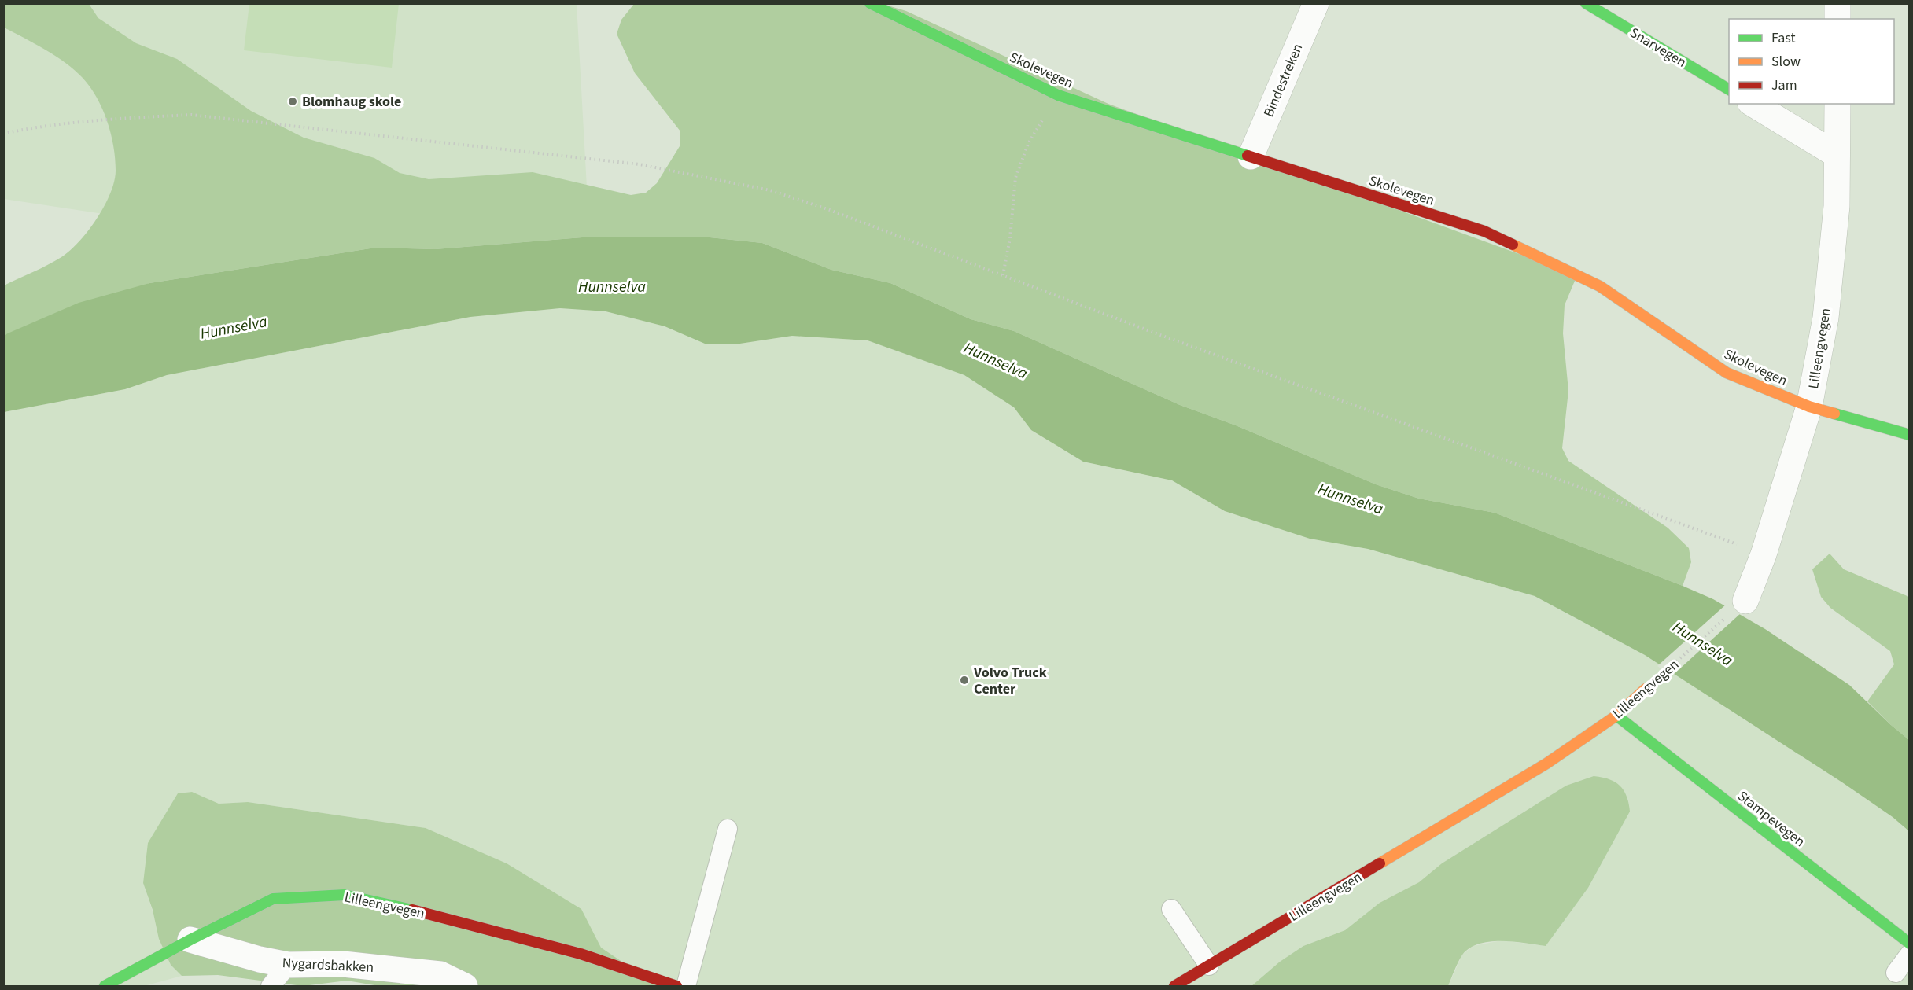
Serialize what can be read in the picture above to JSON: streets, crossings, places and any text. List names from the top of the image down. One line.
{"streets":{"street":["Snarvegen","Skolevegen","Bindestreken","Lilleengvegen","Stampevegen","Nygardsbakken"]},"crossings":[["Skolevegen","Bindestreken"],["Skolevegen","Lilleengvegen"],["Lilleengvegen","Stampevegen"],["Lilleengvegen","Nygardsbakken"]],"water":["Hunnselva"],"places":["Blomhaug skole","Volvo Truck Center"],"legend":["Fast","Slow","Jam"]}
